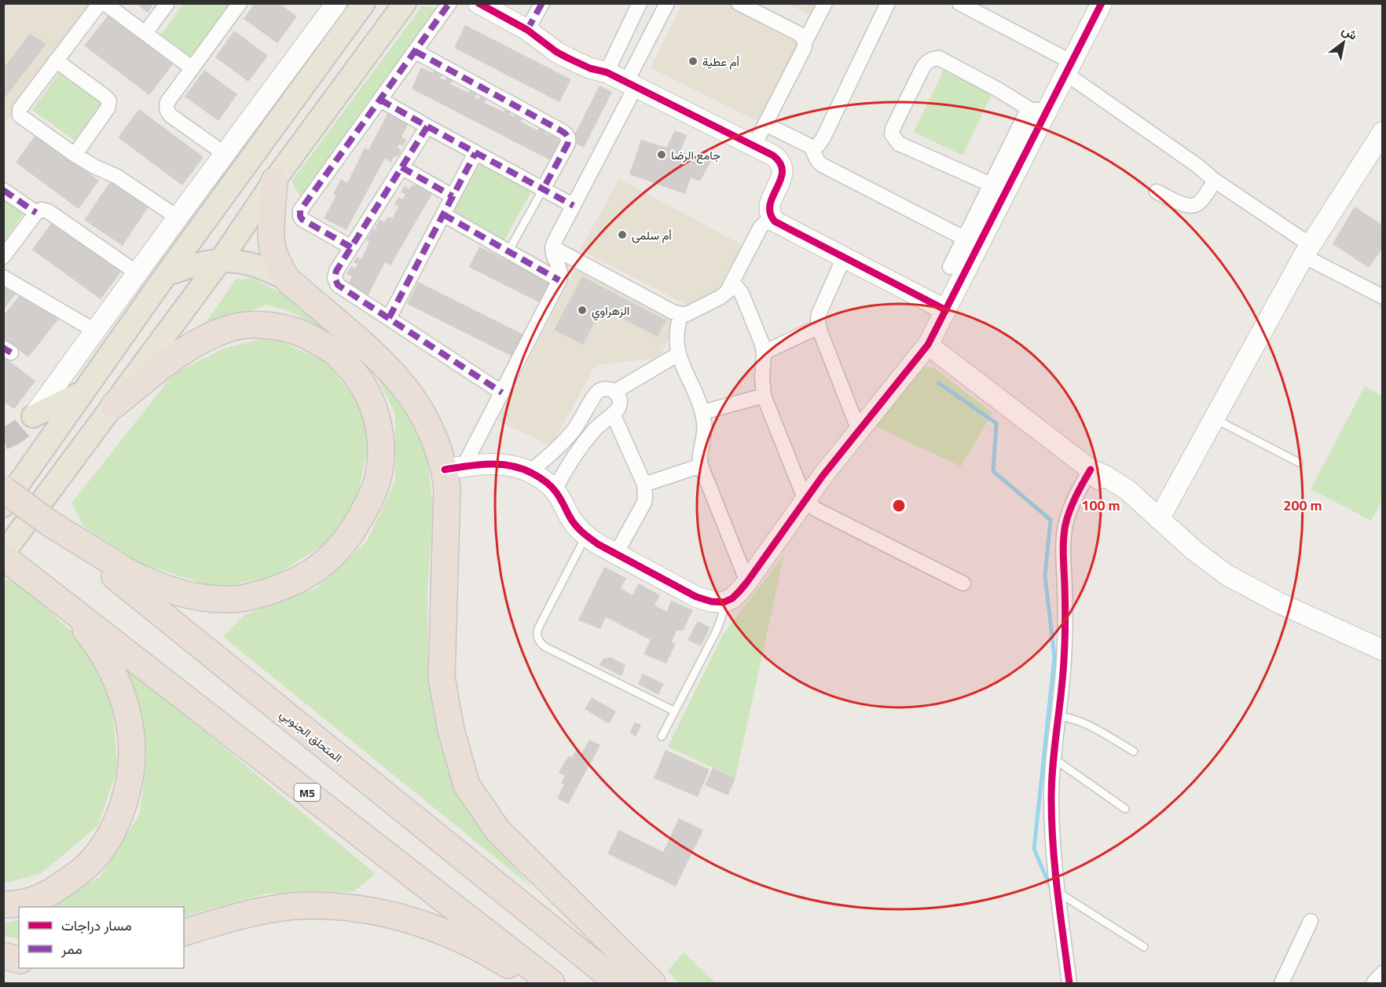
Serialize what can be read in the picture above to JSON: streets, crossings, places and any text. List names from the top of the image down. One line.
{"streets":{"highway":["المتحلق الجنوبي","M5"]},"places":["أم عطية","جامع الرضا","أم سلمى","الزهراوي"],"legend":["مسار دراجات","ممر"],"north":"top right","rings":["100 m","200 m"]}
